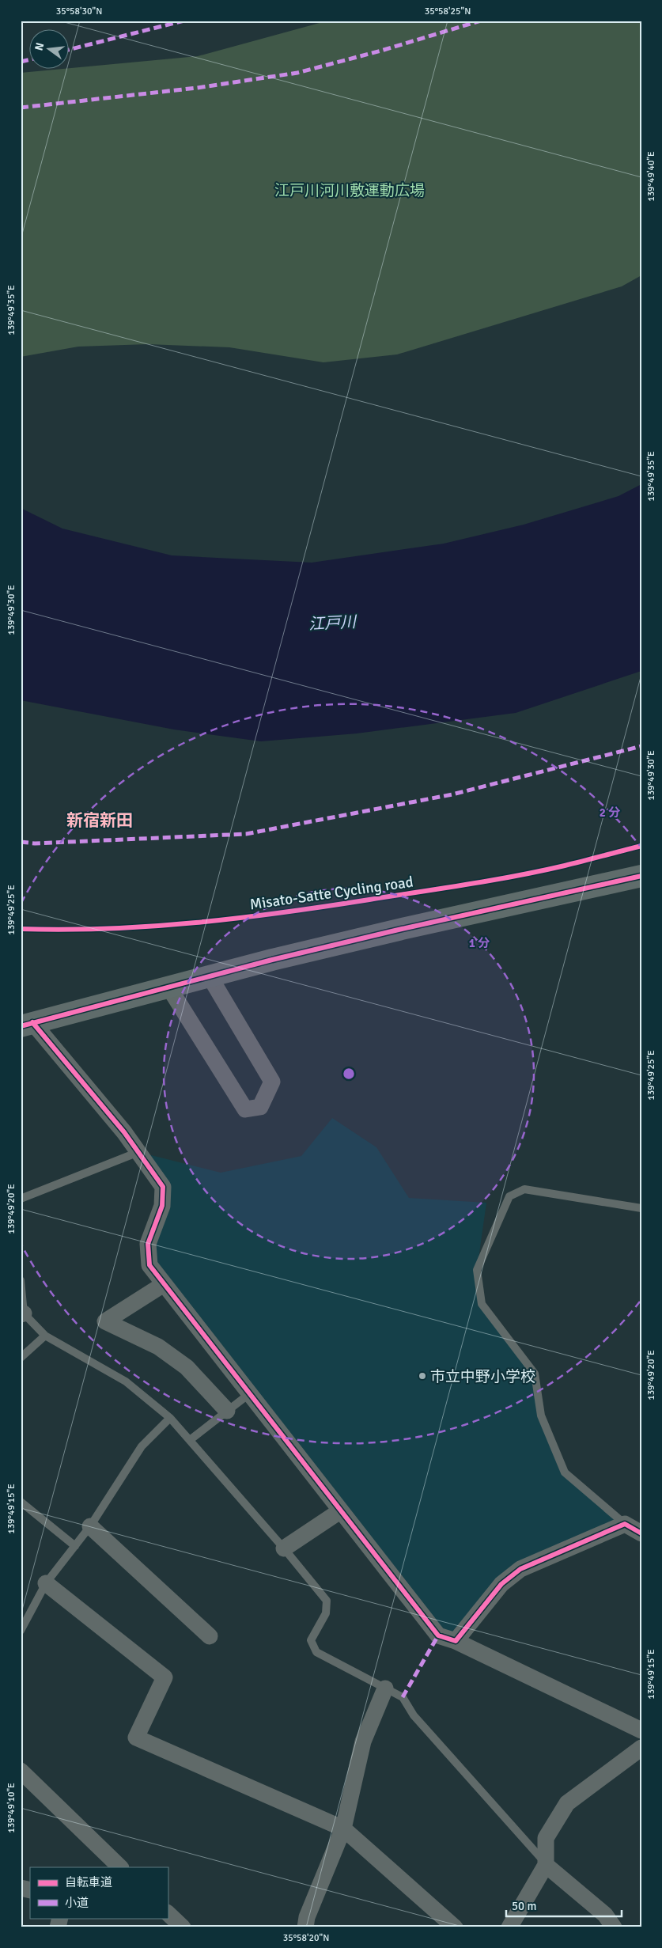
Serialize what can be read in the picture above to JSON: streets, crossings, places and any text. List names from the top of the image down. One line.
{"streets":{"cycle path":["Misato-Satte Cycling road"]},"districts":["新宿新田"],"water":["江戸川"],"parks":["江戸川河川敷運動広場"],"places":["市立中野小学校"],"legend":["自転車道","小道"],"scale_bar":"50 m","north":"left","coordinates":["35°58'30\"N","35°58'25\"N","139°49'40\"E","139°49'35\"E","139°49'30\"E","139°49'25\"E","139°49'20\"E","139°49'15\"E","139°49'10\"E","35°58'20\"N"],"rings":["2 分","1 分"]}
